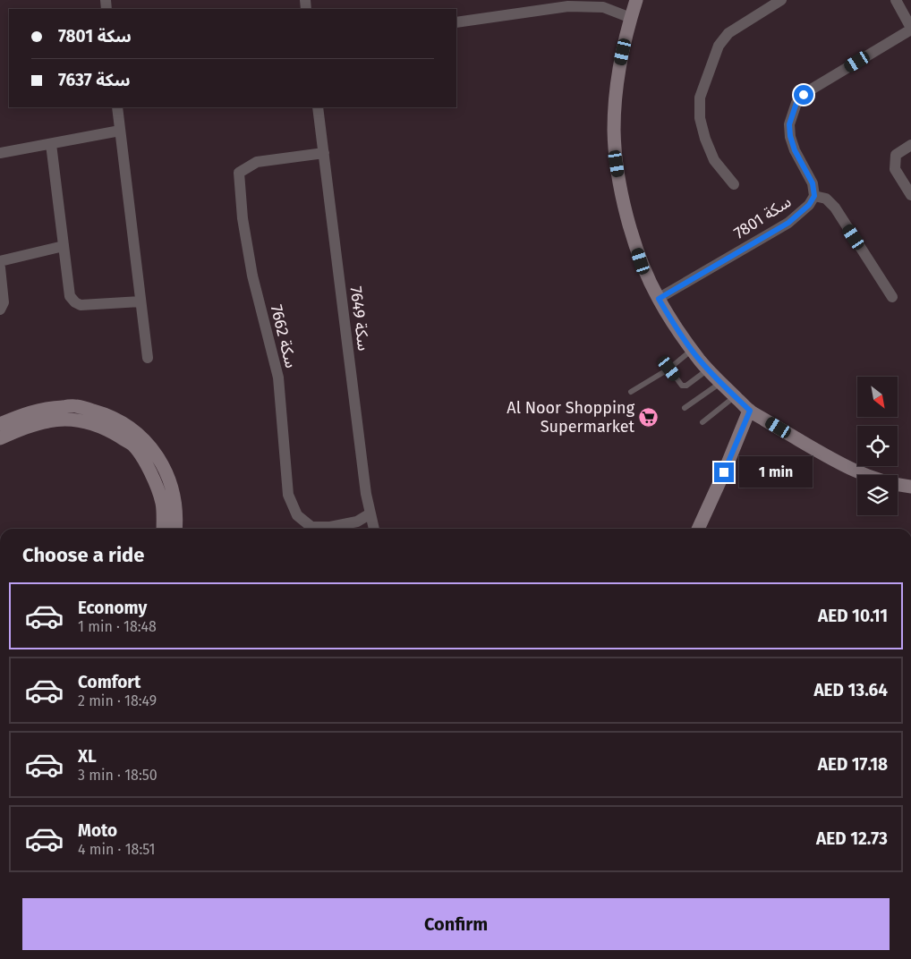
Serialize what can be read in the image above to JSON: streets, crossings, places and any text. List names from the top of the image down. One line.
{"streets":{"street":["سكة 7801","سكة 7649","سكة 7662"]},"crossings":[["سكة 7649","سكة 7662"]],"places":{"supermarket":["Al Noor Shopping Supermarket"]},"north":"bottom right","page":{"banner":["سكة 7801","سكة 7637"],"bubble":"1 min","heading":"Choose a ride","list":[{"name":"Economy","note":"1 min · 18:48","value":"AED 10.11"},{"name":"Comfort","note":"2 min · 18:49","value":"AED 13.64"},{"name":"XL","note":"3 min · 18:50","value":"AED 17.18"},{"name":"Moto","note":"4 min · 18:51","value":"AED 12.73"}],"buttons":"Confirm"}}
